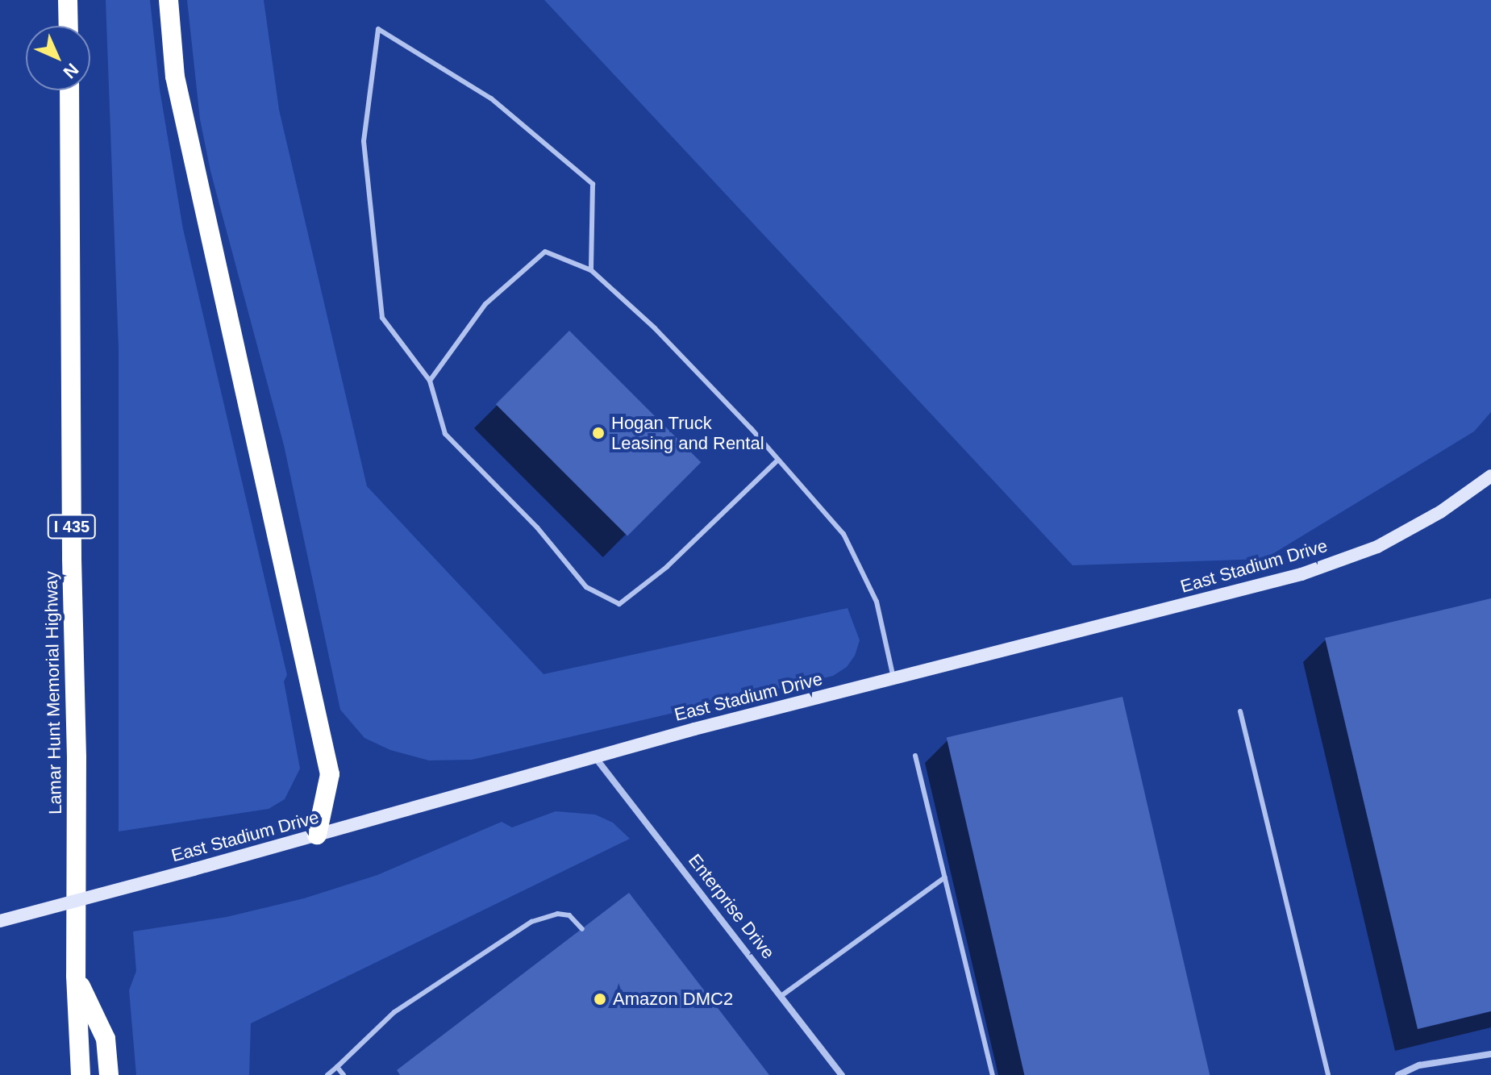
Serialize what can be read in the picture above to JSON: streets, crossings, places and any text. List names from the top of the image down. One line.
{"streets":{"highway":["I 435","Lamar Hunt Memorial Highway"],"main road":["East Stadium Drive"],"street":["Enterprise Drive"]},"crossings":[["East Stadium Drive","Enterprise Drive"]],"places":["Hogan Truck Leasing and Rental","Amazon DMC2"],"north":"bottom right"}
